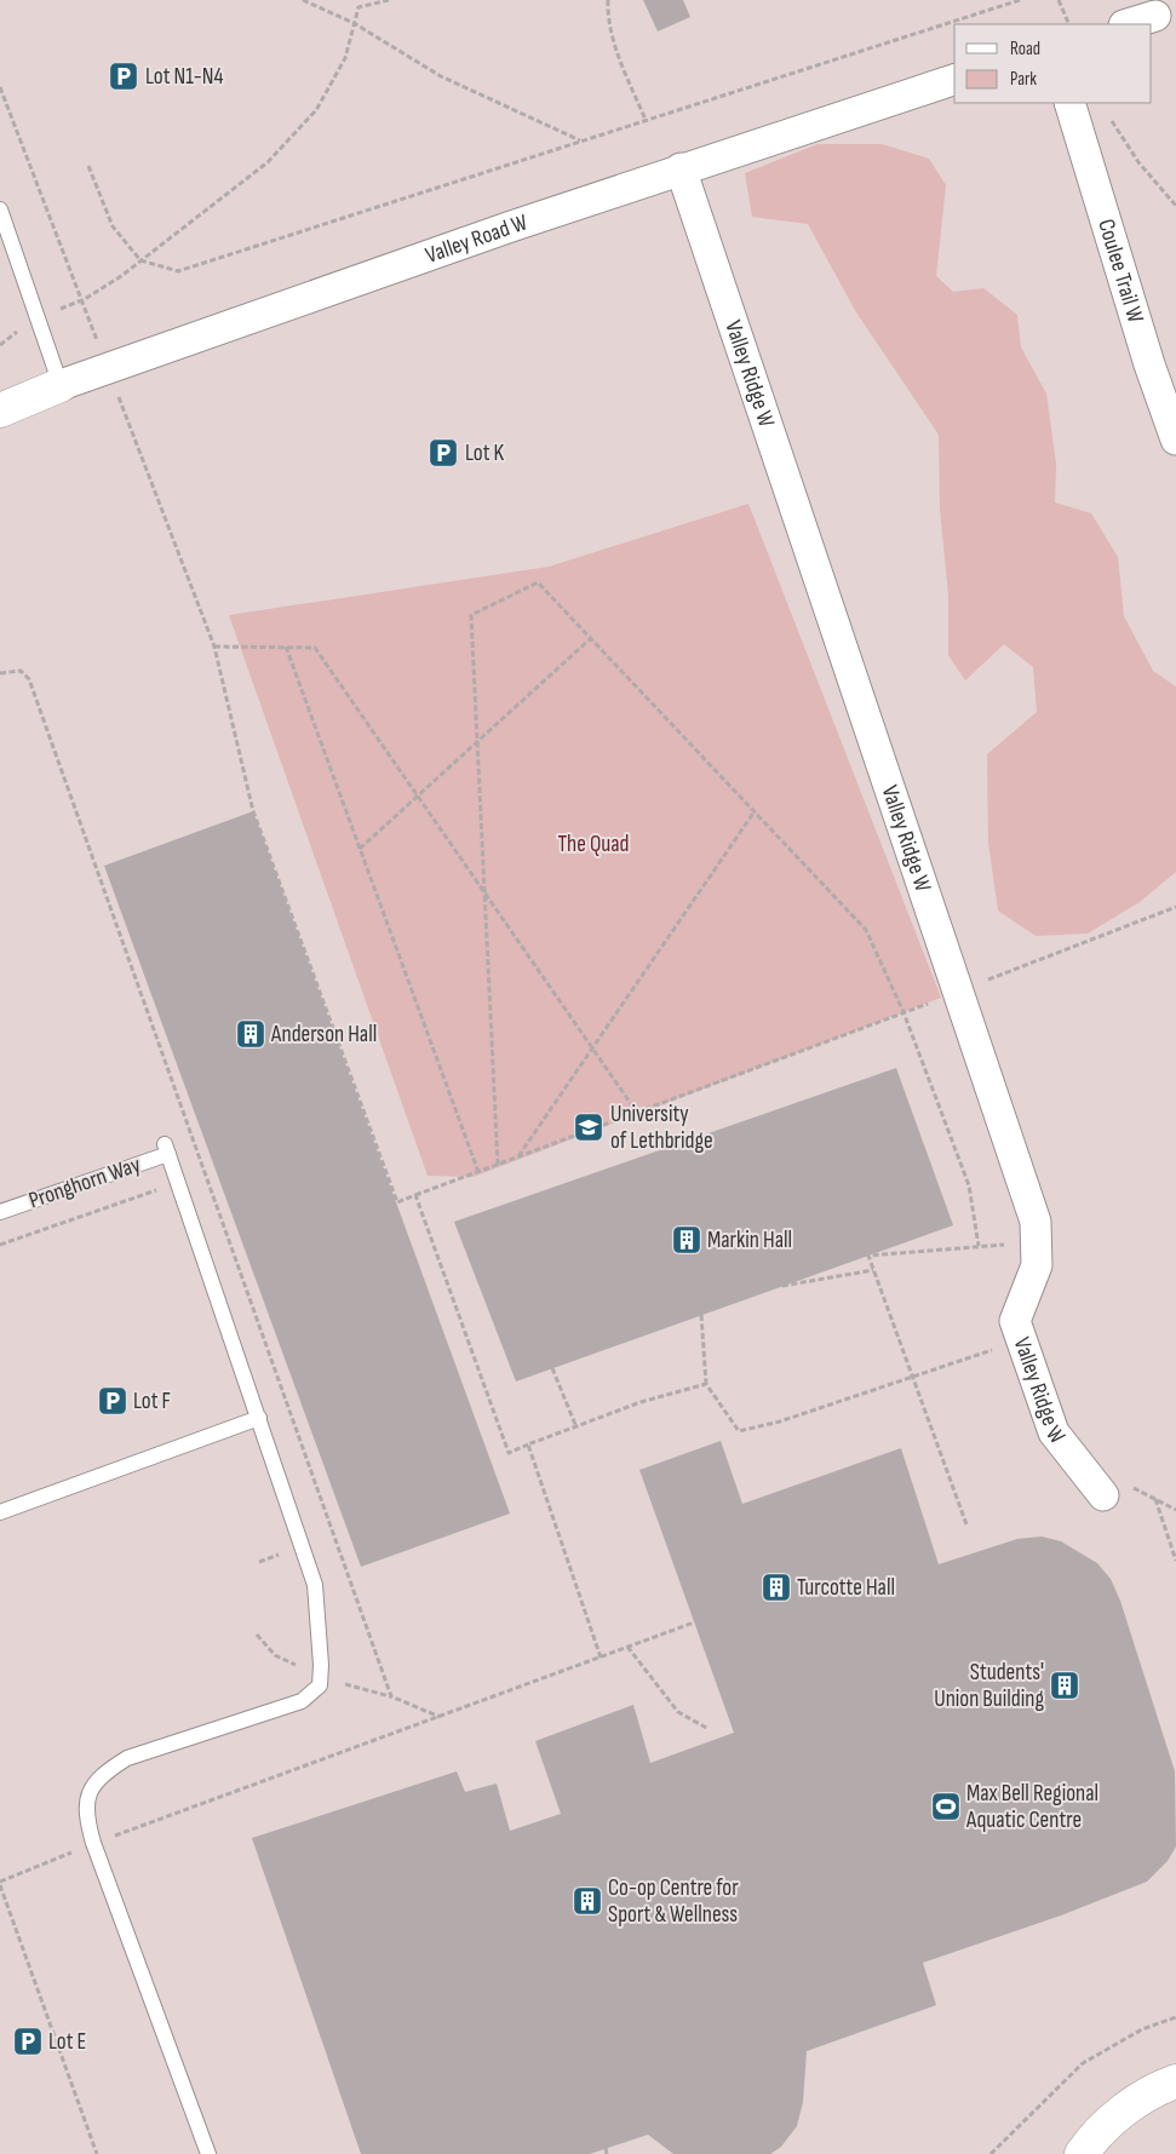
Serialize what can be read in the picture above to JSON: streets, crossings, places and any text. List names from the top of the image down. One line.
{"streets":{"street":["Valley Road W","Coulee Trail W","Valley Ridge W"],"lane":["Pronghorn Way"]},"crossings":[["Valley Road W","Valley Ridge W"]],"parks":["The Quad"],"places":{"parking":["Lot N1-N4","Lot K","Lot F","Lot E"],"building":["Anderson Hall","Markin Hall","Turcotte Hall","Students' Union Building","Co-op Centre for Sport & Wellness"],"school or university":["University of Lethbridge"],"sports":["Max Bell Regional Aquatic Centre"]},"legend":["Road","Park"]}
